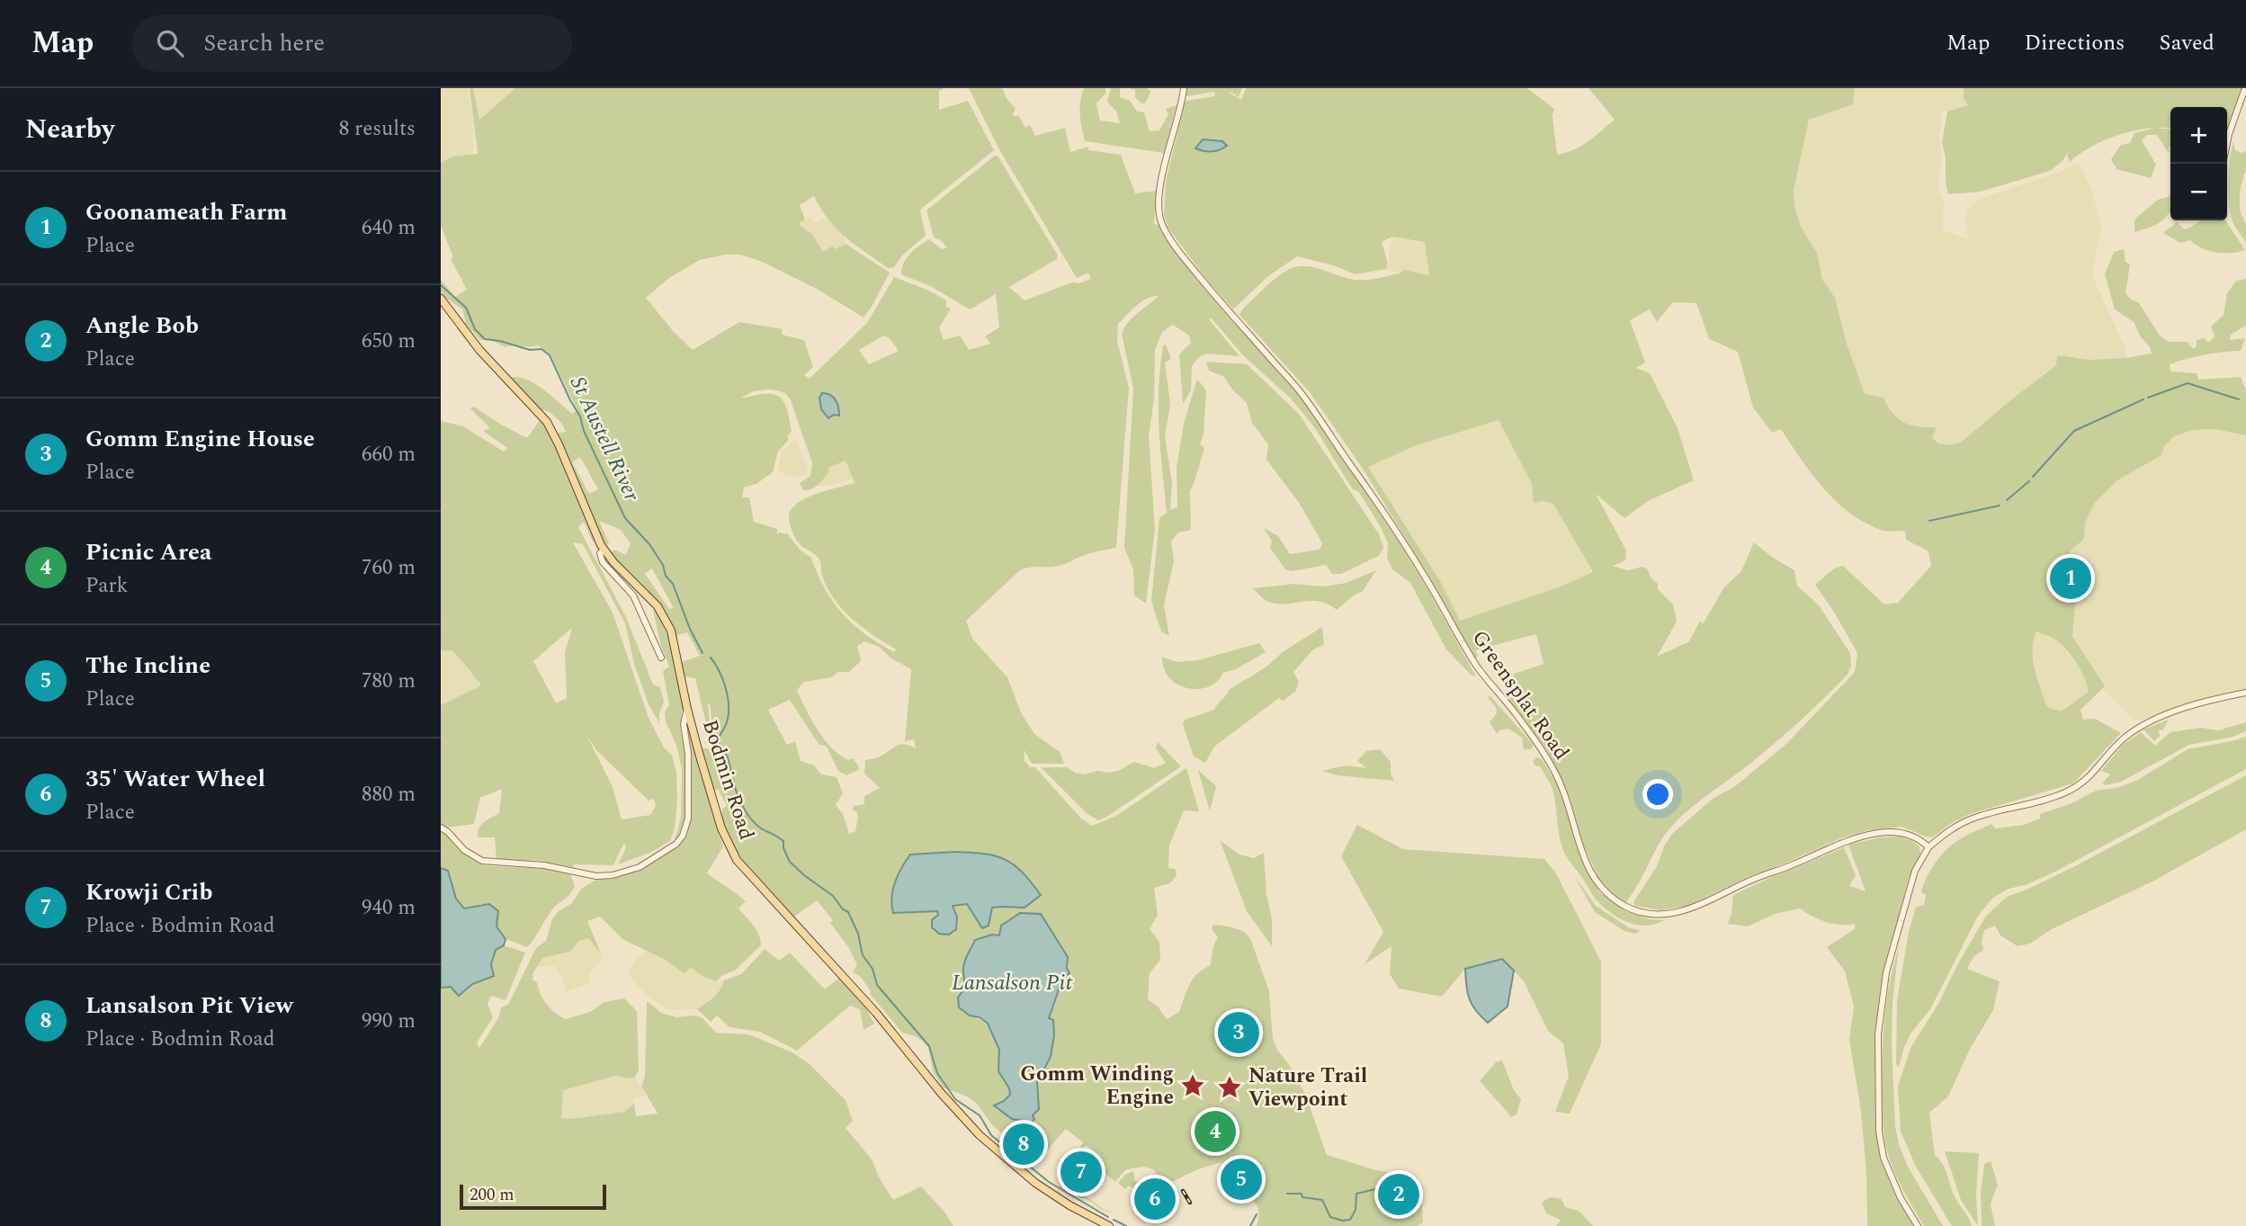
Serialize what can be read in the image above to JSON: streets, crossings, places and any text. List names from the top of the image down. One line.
{"streets":{"main road":["Bodmin Road"],"street":["Greensplat Road"]},"water":["St Austell River","Lansalson Pit"],"places":{"place":["Gomm Winding Engine","Nature Trail Viewpoint"]},"scale_bar":"200 m","page":{"header":"Map","search":"Search here","nav":["Map","Directions","Saved"],"heading":["Nearby","8 results"],"map_buttons":["+","−"],"list":[{"mark":"1","name":"Goonameath Farm","note":"Place","value":"640 m"},{"mark":"2","name":"Angle Bob","note":"Place","value":"650 m"},{"mark":"3","name":"Gomm Engine House","note":"Place","value":"660 m"},{"mark":"4","name":"Picnic Area","note":"Park","value":"760 m"},{"mark":"5","name":"The Incline","note":"Place","value":"780 m"},{"mark":"6","name":"35' Water Wheel","note":"Place","value":"880 m"},{"mark":"7","name":"Krowji Crib","note":"Place · Bodmin Road","value":"940 m"},{"mark":"8","name":"Lansalson Pit View","note":"Place · Bodmin Road","value":"990 m"}],"pins":["1","3","4","8","7","5","2","6"],"scale":"200 m"}}
